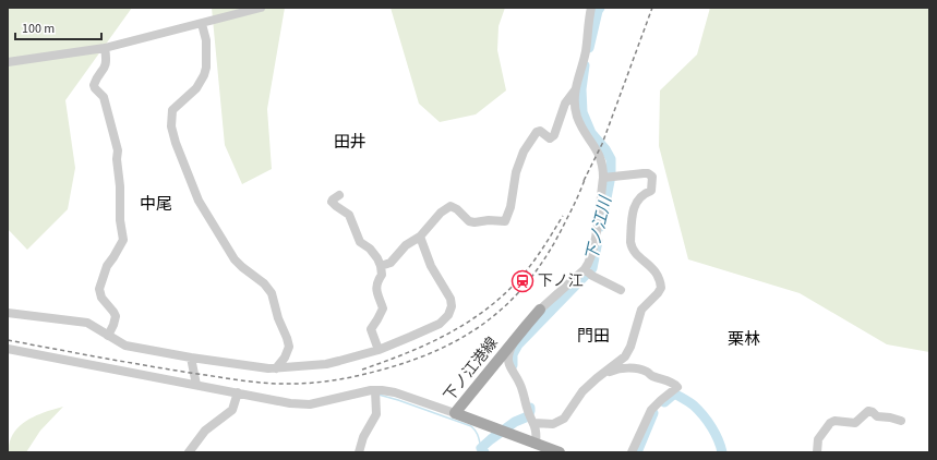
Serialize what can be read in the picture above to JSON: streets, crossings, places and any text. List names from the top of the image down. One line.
{"streets":{"main road":["下ノ江港線"]},"districts":["田井","中尾","門田","栗林"],"water":["下ノ江川"],"places":{"station":["下ノ江"]},"scale_bar":"100 m"}
